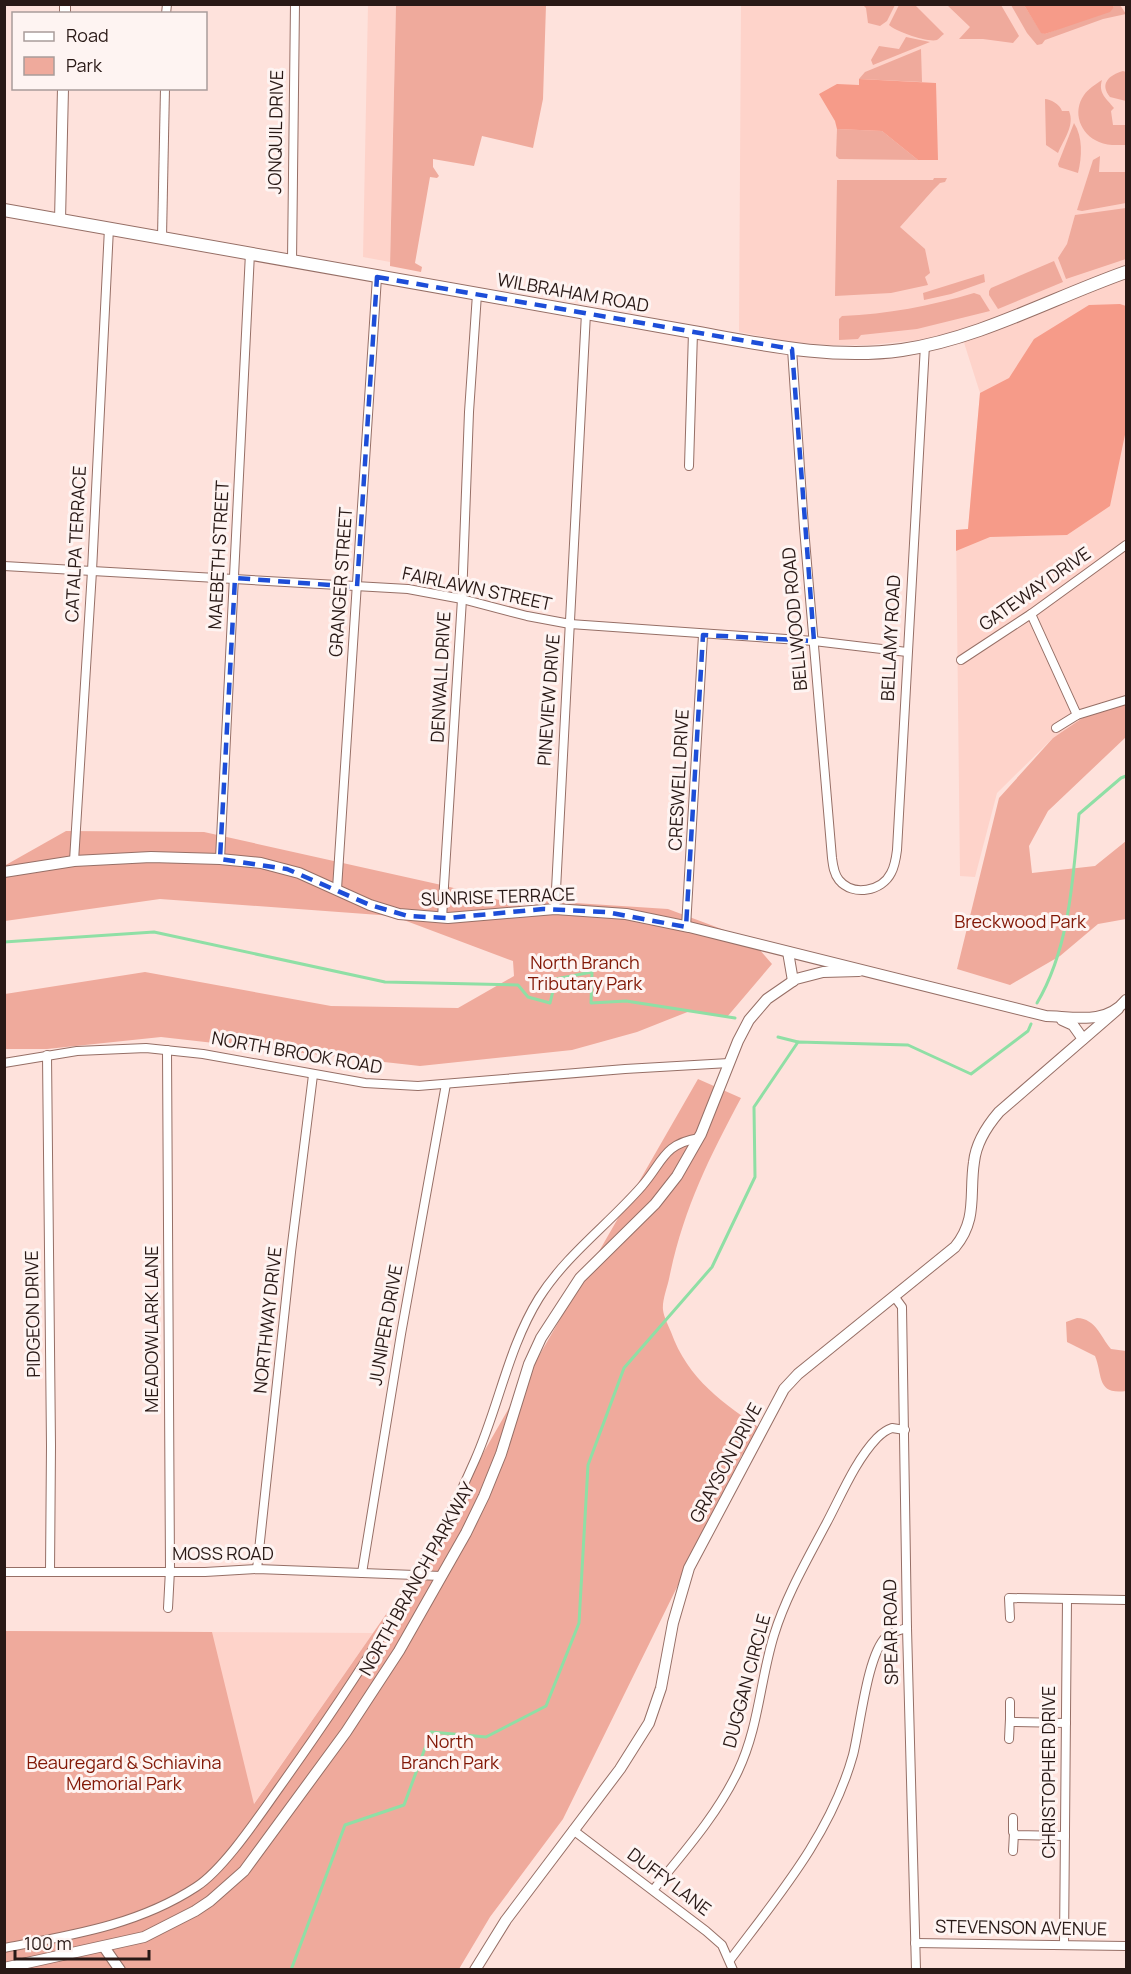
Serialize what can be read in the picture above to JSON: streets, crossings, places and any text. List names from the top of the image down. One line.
{"streets":{"main road":["WILBRAHAM ROAD"],"street":["JONQUIL DRIVE","CATALPA TERRACE","MAEBETH STREET","GRANGER STREET","FAIRLAWN STREET","GATEWAY DRIVE","BELLWOOD ROAD","BELLAMY ROAD","DENWALL DRIVE","PINEVIEW DRIVE","CRESWELL DRIVE","SUNRISE TERRACE","NORTH BROOK ROAD","PIDGEON DRIVE","NORTHWAY DRIVE","JUNIPER DRIVE","MEADOWLARK LANE","GRAYSON DRIVE","MOSS ROAD","NORTH BRANCH PARKWAY","SPEAR ROAD","DUGGAN CIRCLE","CHRISTOPHER DRIVE","DUFFY LANE","STEVENSON AVENUE"]},"crossings":[["JONQUIL DRIVE","WILBRAHAM ROAD"],["WILBRAHAM ROAD","CATALPA TERRACE"],["WILBRAHAM ROAD","MAEBETH STREET"],["WILBRAHAM ROAD","GRANGER STREET"],["WILBRAHAM ROAD","BELLWOOD ROAD"],["WILBRAHAM ROAD","BELLAMY ROAD"],["WILBRAHAM ROAD","DENWALL DRIVE"],["WILBRAHAM ROAD","PINEVIEW DRIVE"],["CATALPA TERRACE","FAIRLAWN STREET"],["CATALPA TERRACE","SUNRISE TERRACE"],["MAEBETH STREET","FAIRLAWN STREET"],["MAEBETH STREET","SUNRISE TERRACE"],["GRANGER STREET","FAIRLAWN STREET"],["GRANGER STREET","SUNRISE TERRACE"],["FAIRLAWN STREET","BELLWOOD ROAD"],["FAIRLAWN STREET","BELLAMY ROAD"],["FAIRLAWN STREET","DENWALL DRIVE"],["FAIRLAWN STREET","PINEVIEW DRIVE"],["FAIRLAWN STREET","CRESWELL DRIVE"],["BELLWOOD ROAD","BELLAMY ROAD"],["DENWALL DRIVE","SUNRISE TERRACE"],["PINEVIEW DRIVE","SUNRISE TERRACE"],["CRESWELL DRIVE","SUNRISE TERRACE"],["SUNRISE TERRACE","NORTH BRANCH PARKWAY"],["NORTH BROOK ROAD","PIDGEON DRIVE"],["NORTH BROOK ROAD","NORTHWAY DRIVE"],["NORTH BROOK ROAD","JUNIPER DRIVE"],["NORTH BROOK ROAD","MEADOWLARK LANE"],["NORTH BROOK ROAD","NORTH BRANCH PARKWAY"],["PIDGEON DRIVE","MOSS ROAD"],["NORTHWAY DRIVE","MOSS ROAD"],["JUNIPER DRIVE","MOSS ROAD"],["MEADOWLARK LANE","MOSS ROAD"],["GRAYSON DRIVE","SPEAR ROAD"],["GRAYSON DRIVE","DUFFY LANE"],["MOSS ROAD","NORTH BRANCH PARKWAY"],["SPEAR ROAD","DUGGAN CIRCLE"],["SPEAR ROAD","STEVENSON AVENUE"],["DUGGAN CIRCLE","DUFFY LANE"],["CHRISTOPHER DRIVE","STEVENSON AVENUE"]],"parks":["Breckwood Park","North Branch Tributary Park","North Branch Park","Beauregard & Schiavina Memorial Park"],"legend":["Road","Park"],"scale_bar":"100 m"}
